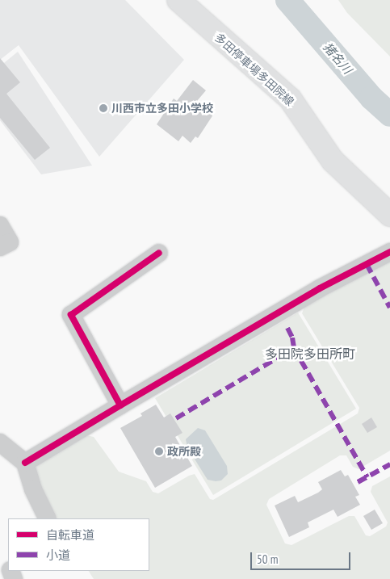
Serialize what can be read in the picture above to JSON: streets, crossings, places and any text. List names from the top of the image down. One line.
{"streets":{"main road":["多田停車場多田院線"]},"districts":["多田院多田所町"],"water":["猪名川"],"places":["川西市立多田小学校","政所殿"],"legend":["自転車道","小道"],"scale_bar":"50 m"}
